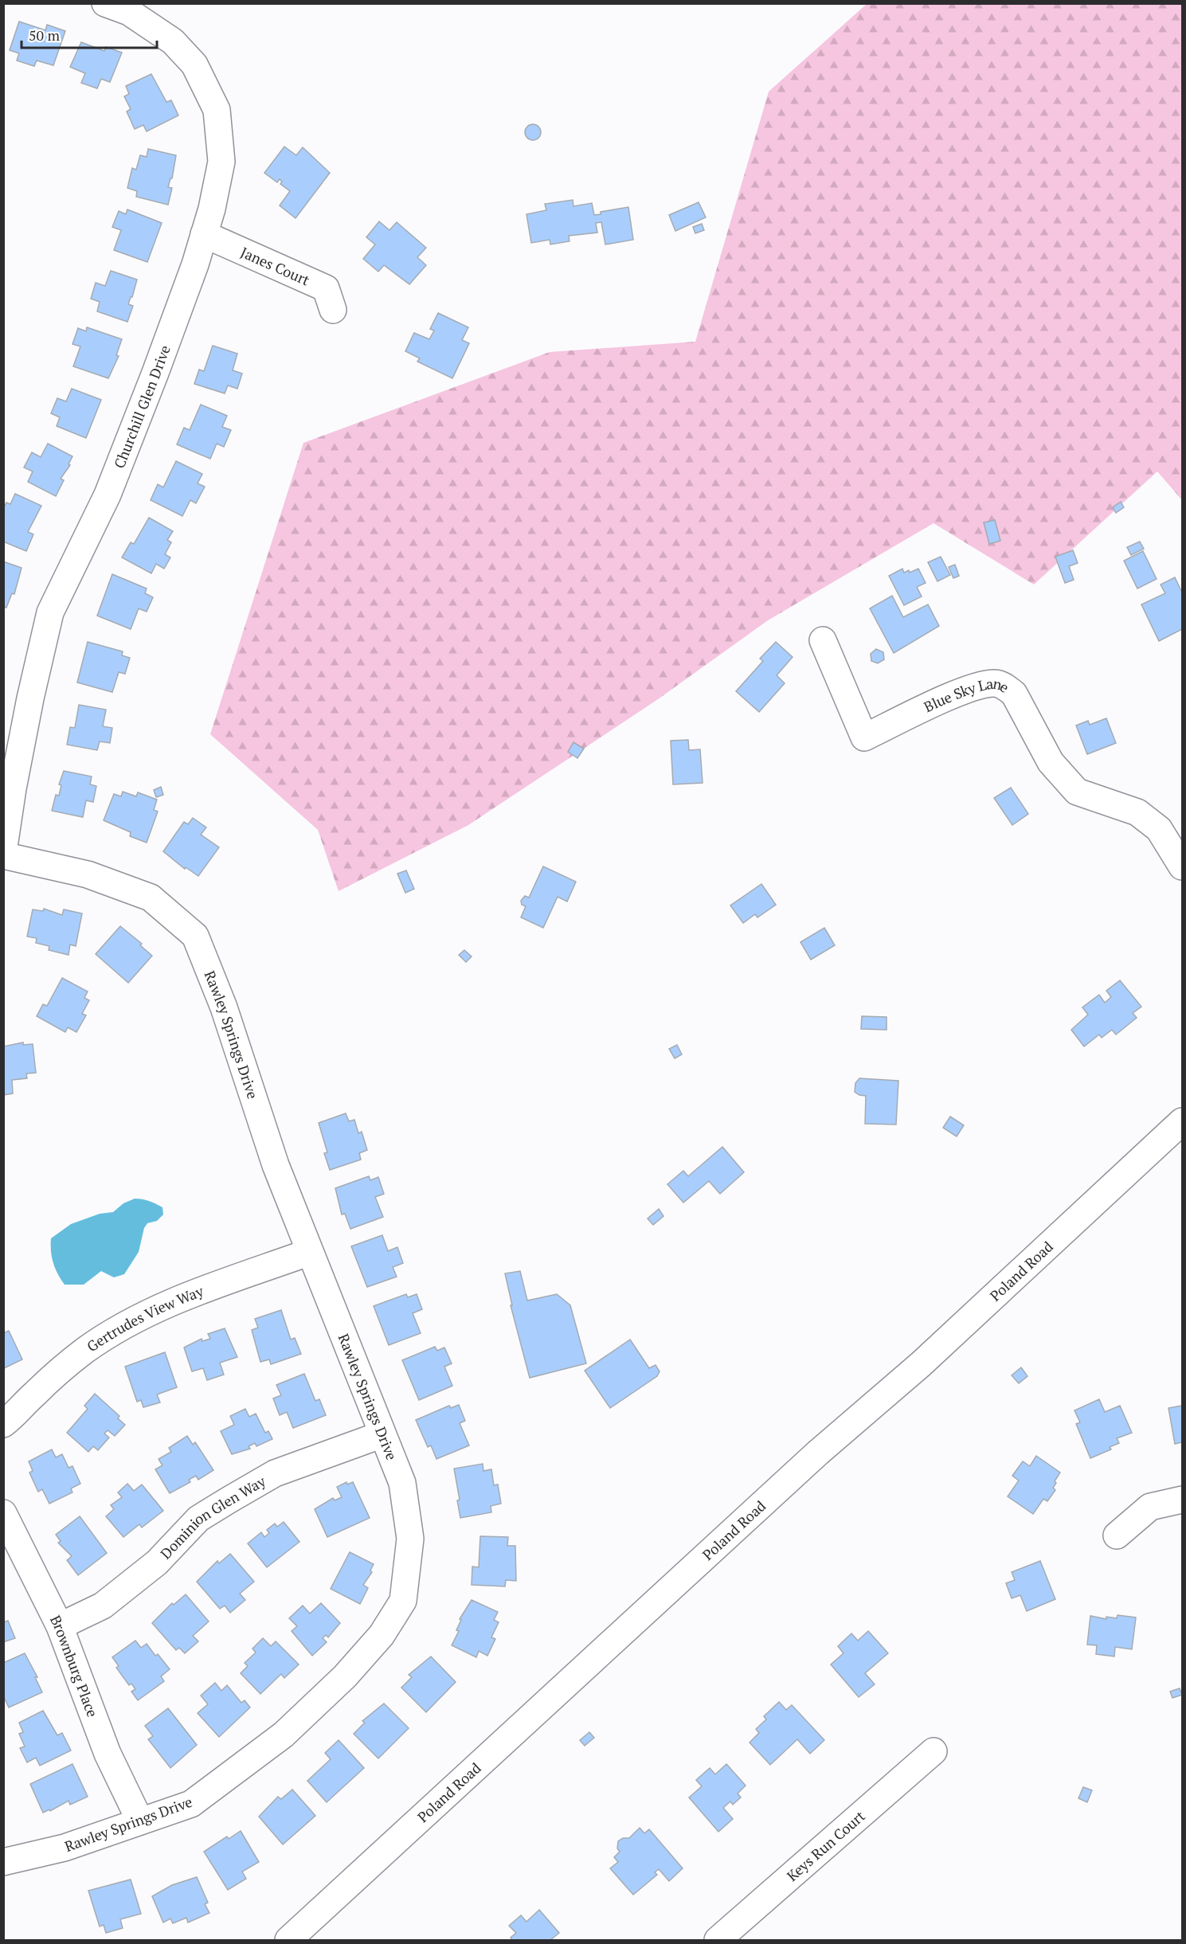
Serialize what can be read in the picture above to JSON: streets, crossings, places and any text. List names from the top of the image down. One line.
{"streets":{"street":["Janes Court","Churchill Glen Drive","Blue Sky Lane","Rawley Springs Drive","Poland Road","Gertrudes View Way","Dominion Glen Way","Brownburg Place","Keys Run Court"]},"crossings":[["Janes Court","Churchill Glen Drive"],["Churchill Glen Drive","Rawley Springs Drive"],["Rawley Springs Drive","Gertrudes View Way"],["Rawley Springs Drive","Dominion Glen Way"],["Rawley Springs Drive","Brownburg Place"],["Dominion Glen Way","Brownburg Place"]],"scale_bar":"50 m"}
